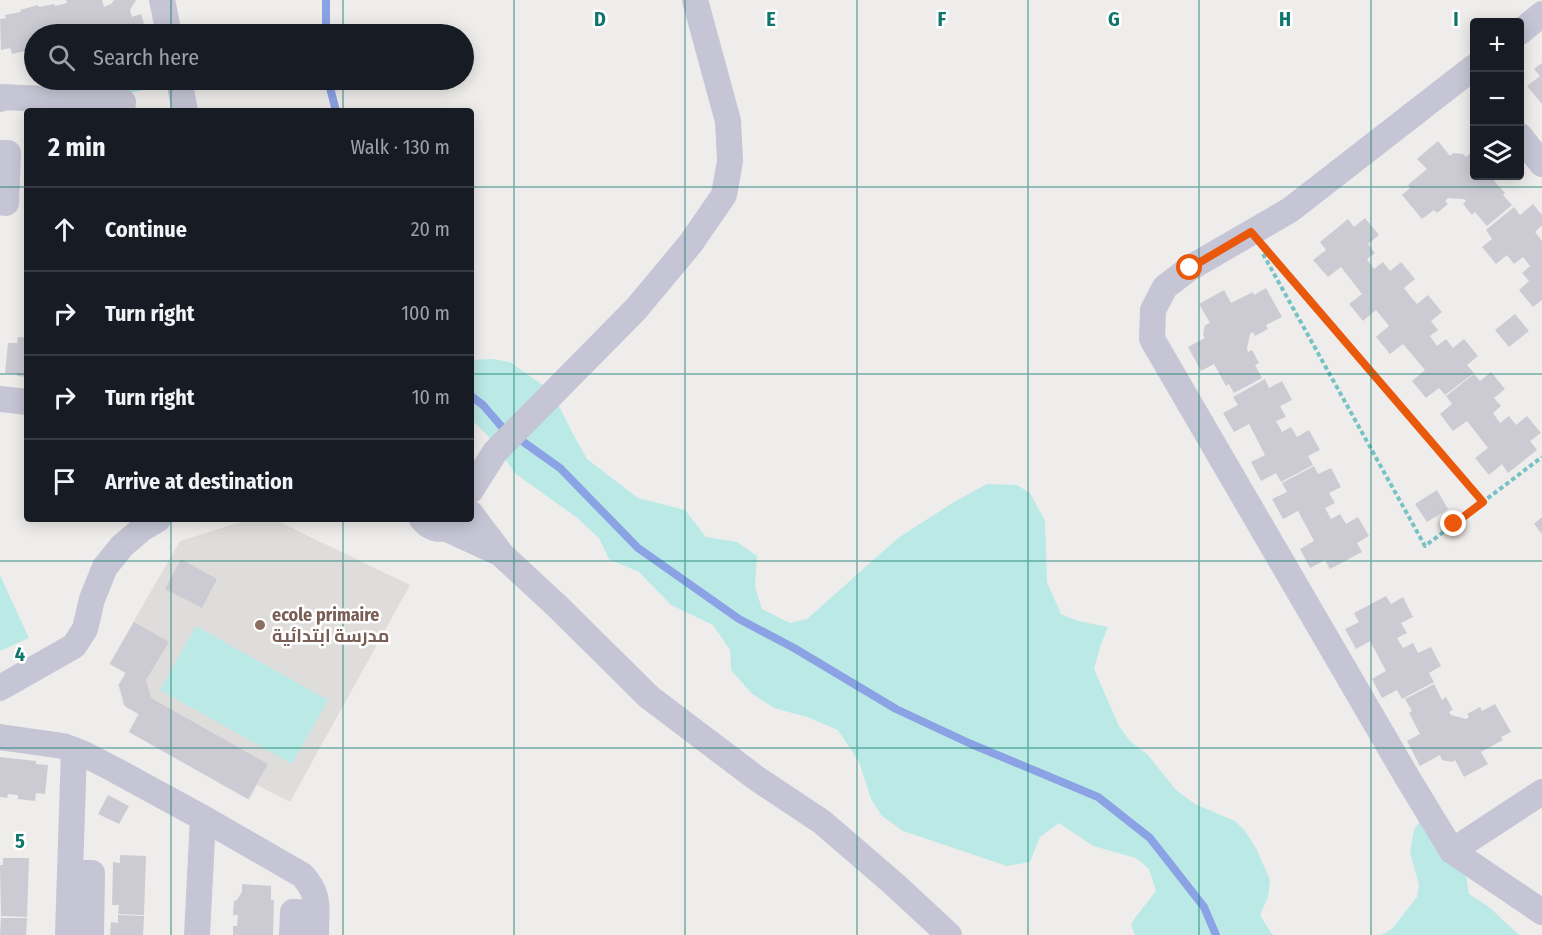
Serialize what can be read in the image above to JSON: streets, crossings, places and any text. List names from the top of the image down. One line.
{"places":["ecole primaire مدرسة ابتدائية"],"page":{"map_buttons":["+","−"],"search":"Search here","heading":["2 min","Walk · 130 m"],"list":[["Continue","20 m"],["Turn right","100 m"],["Turn right","10 m"],"Arrive at destination"]},"grid":{"columns":["D","E","F","G","H","I"],"rows":["4","5"]}}
